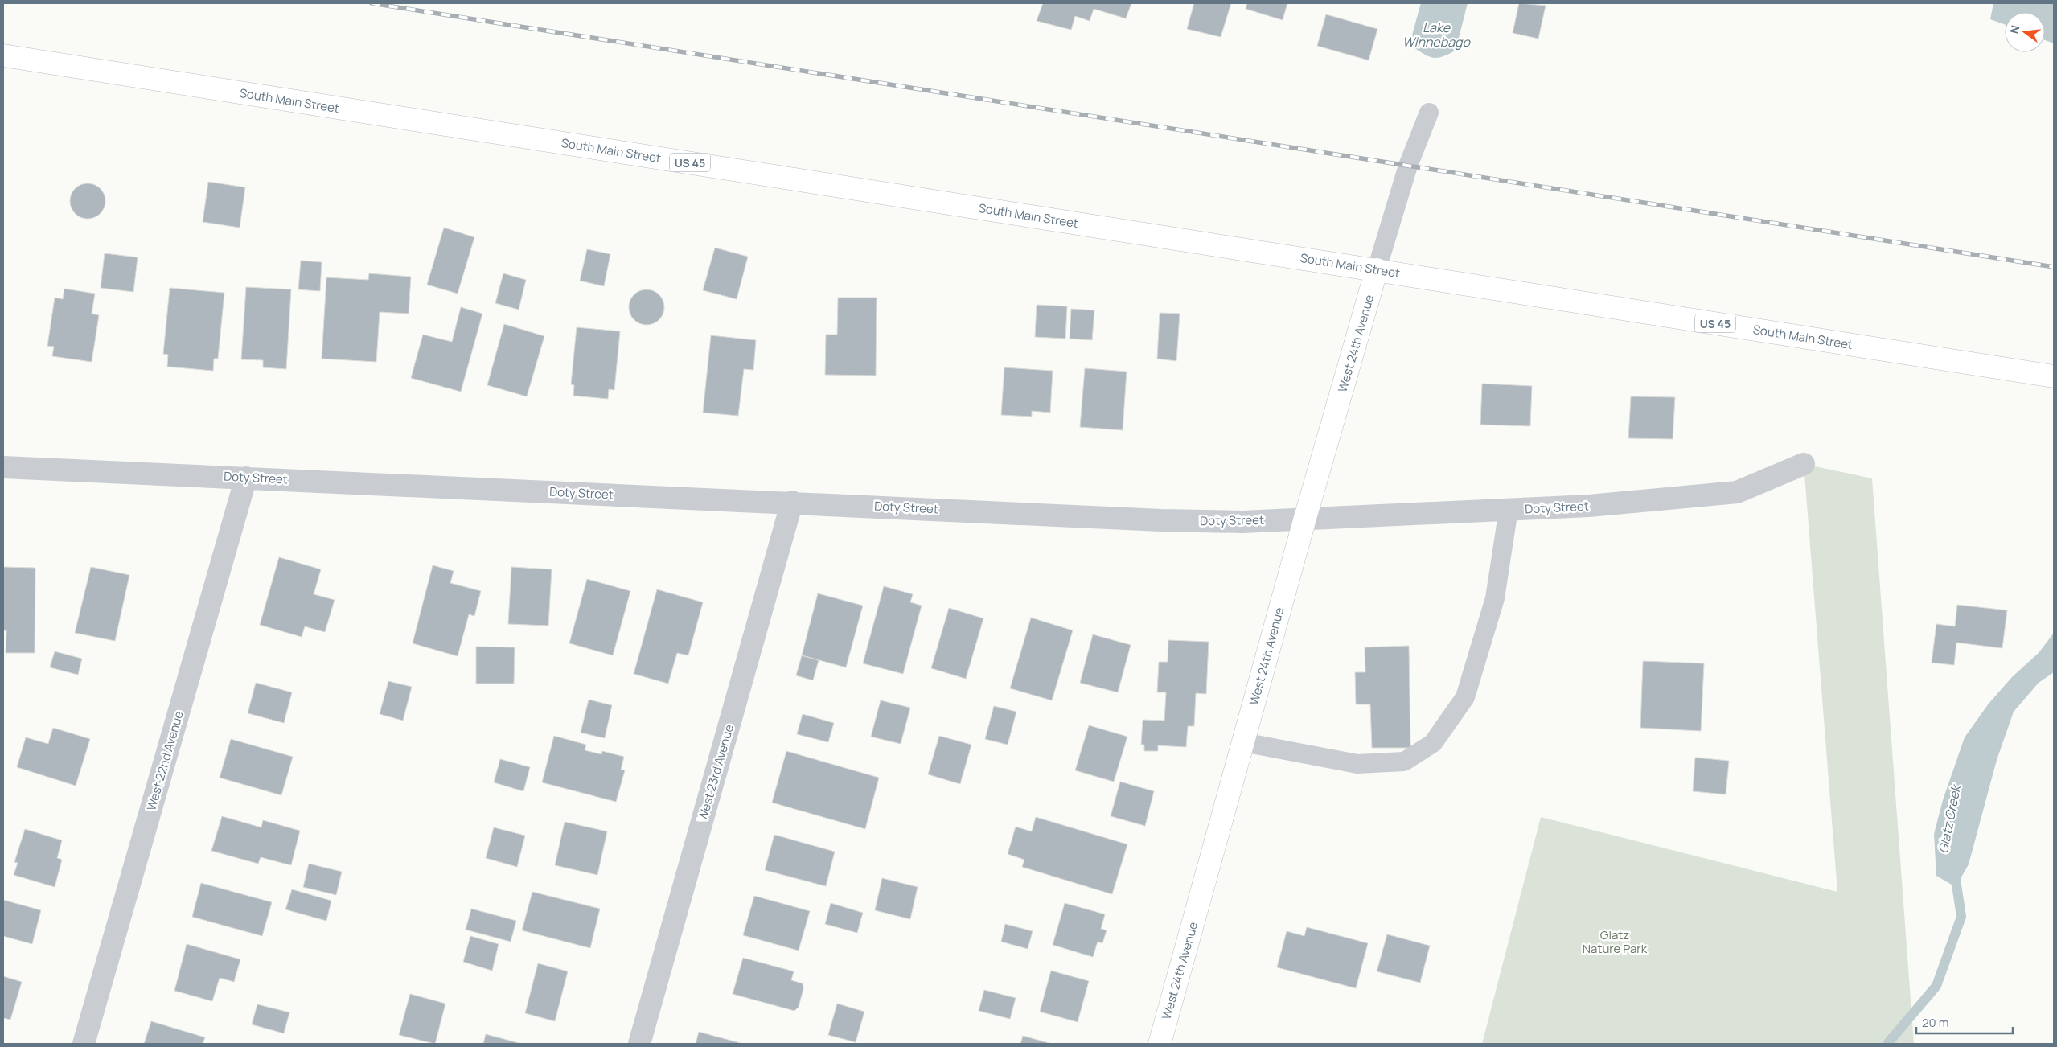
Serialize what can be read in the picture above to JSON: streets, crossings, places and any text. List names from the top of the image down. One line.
{"streets":{"main road":["South Main Street","US 45","West 24th Avenue"],"street":["Doty Street","West 22nd Avenue","West 23rd Avenue"]},"crossings":[["South Main Street","West 24th Avenue"],["West 24th Avenue","Doty Street"],["Doty Street","West 22nd Avenue"],["Doty Street","West 23rd Avenue"]],"water":["Lake Winnebago","Glatz Creek"],"parks":["Glatz Nature Park"],"scale_bar":"20 m","north":"left"}
